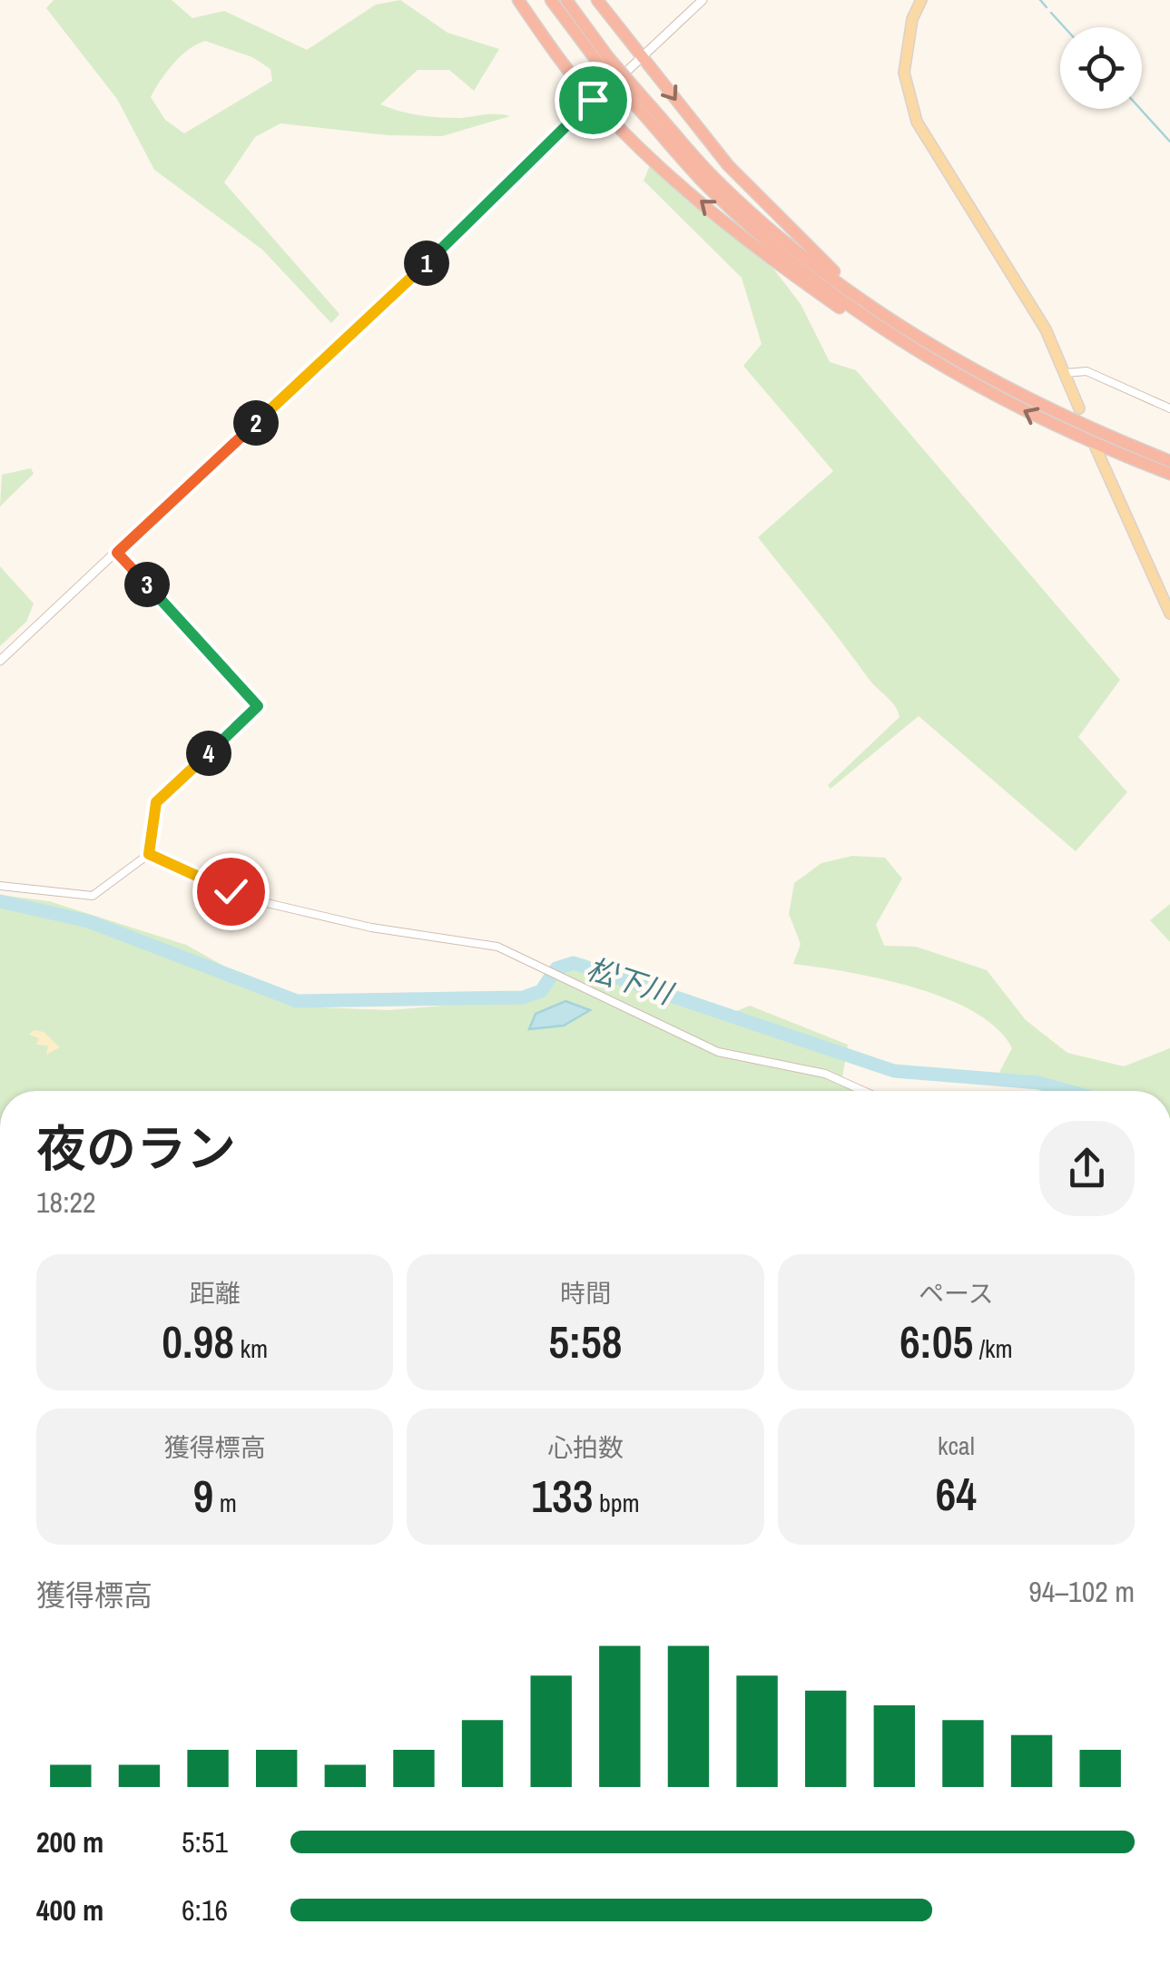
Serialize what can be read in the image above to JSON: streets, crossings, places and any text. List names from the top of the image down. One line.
{"water":["松下川"],"page":{"pins":["1","2","3","4"],"heading":["夜のラン","18:22"],"stats":[["距離","0.98 km"],["時間","5:58"],["ペース","6:05 /km"],["獲得標高","9 m"],["心拍数","133 bpm"],["kcal","64"]],"chart":["獲得標高","94–102 m"],"list":[{"name":"200 m","note":"5:51"},{"name":"400 m","note":"6:16"}]}}
